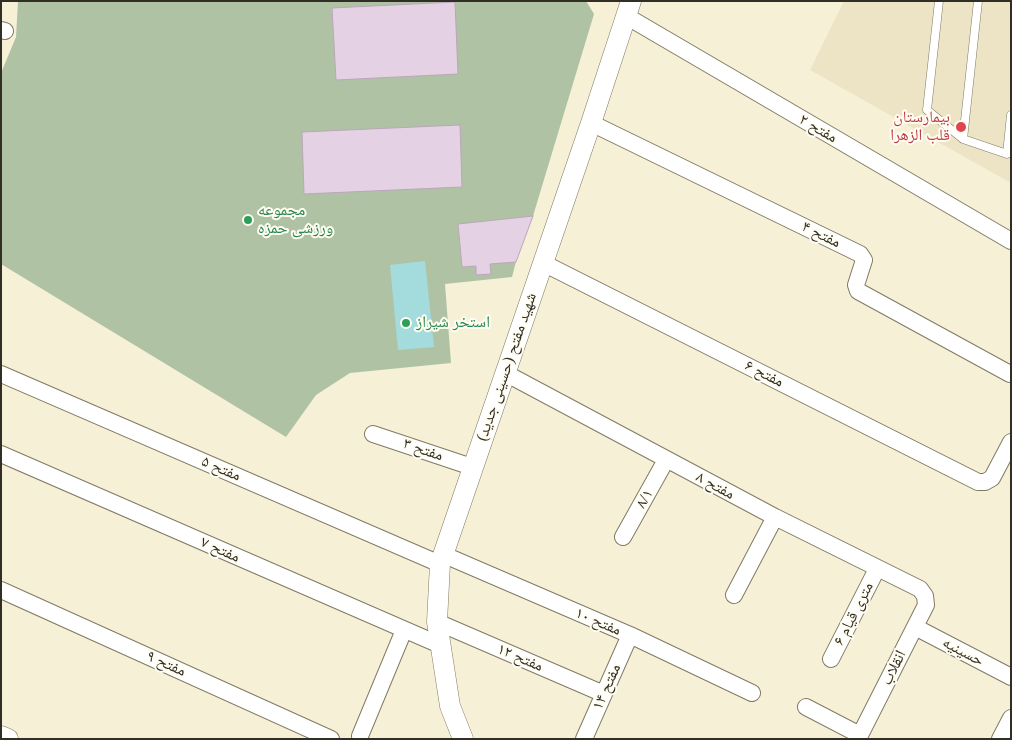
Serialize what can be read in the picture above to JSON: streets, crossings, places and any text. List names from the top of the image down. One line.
{"streets":{"street":["مفتح ۲","مفتح ۴","شهید مفتح (حسینی جدید)","مفتح ۶","مفتح ۳","مفتح ۵","مفتح ۸","۸/۱","مفتح ۷","۶ متری قیام","مفتح ۱۰","حسینیه","مفتح ۱۲","مفتح ۹","انقلاب","مفتح ۱۴"]},"crossings":[["مفتح ۲","شهید مفتح (حسینی جدید)"],["مفتح ۴","شهید مفتح (حسینی جدید)"],["شهید مفتح (حسینی جدید)","مفتح ۶"],["شهید مفتح (حسینی جدید)","مفتح ۳"],["شهید مفتح (حسینی جدید)","مفتح ۵"],["شهید مفتح (حسینی جدید)","مفتح ۸"],["شهید مفتح (حسینی جدید)","مفتح ۷"],["شهید مفتح (حسینی جدید)","مفتح ۱۰"],["شهید مفتح (حسینی جدید)","مفتح ۱۲"],["مفتح ۵","مفتح ۱۰"],["مفتح ۸","۸/۱"],["مفتح ۸","۶ متری قیام"],["مفتح ۸","انقلاب"],["مفتح ۱۰","مفتح ۱۴"],["حسینیه","انقلاب"],["مفتح ۱۲","مفتح ۱۴"]],"places":["بیمارستان قلب الزهرا","مجموعه ورزشی حمزه","استخر شیراز"]}
